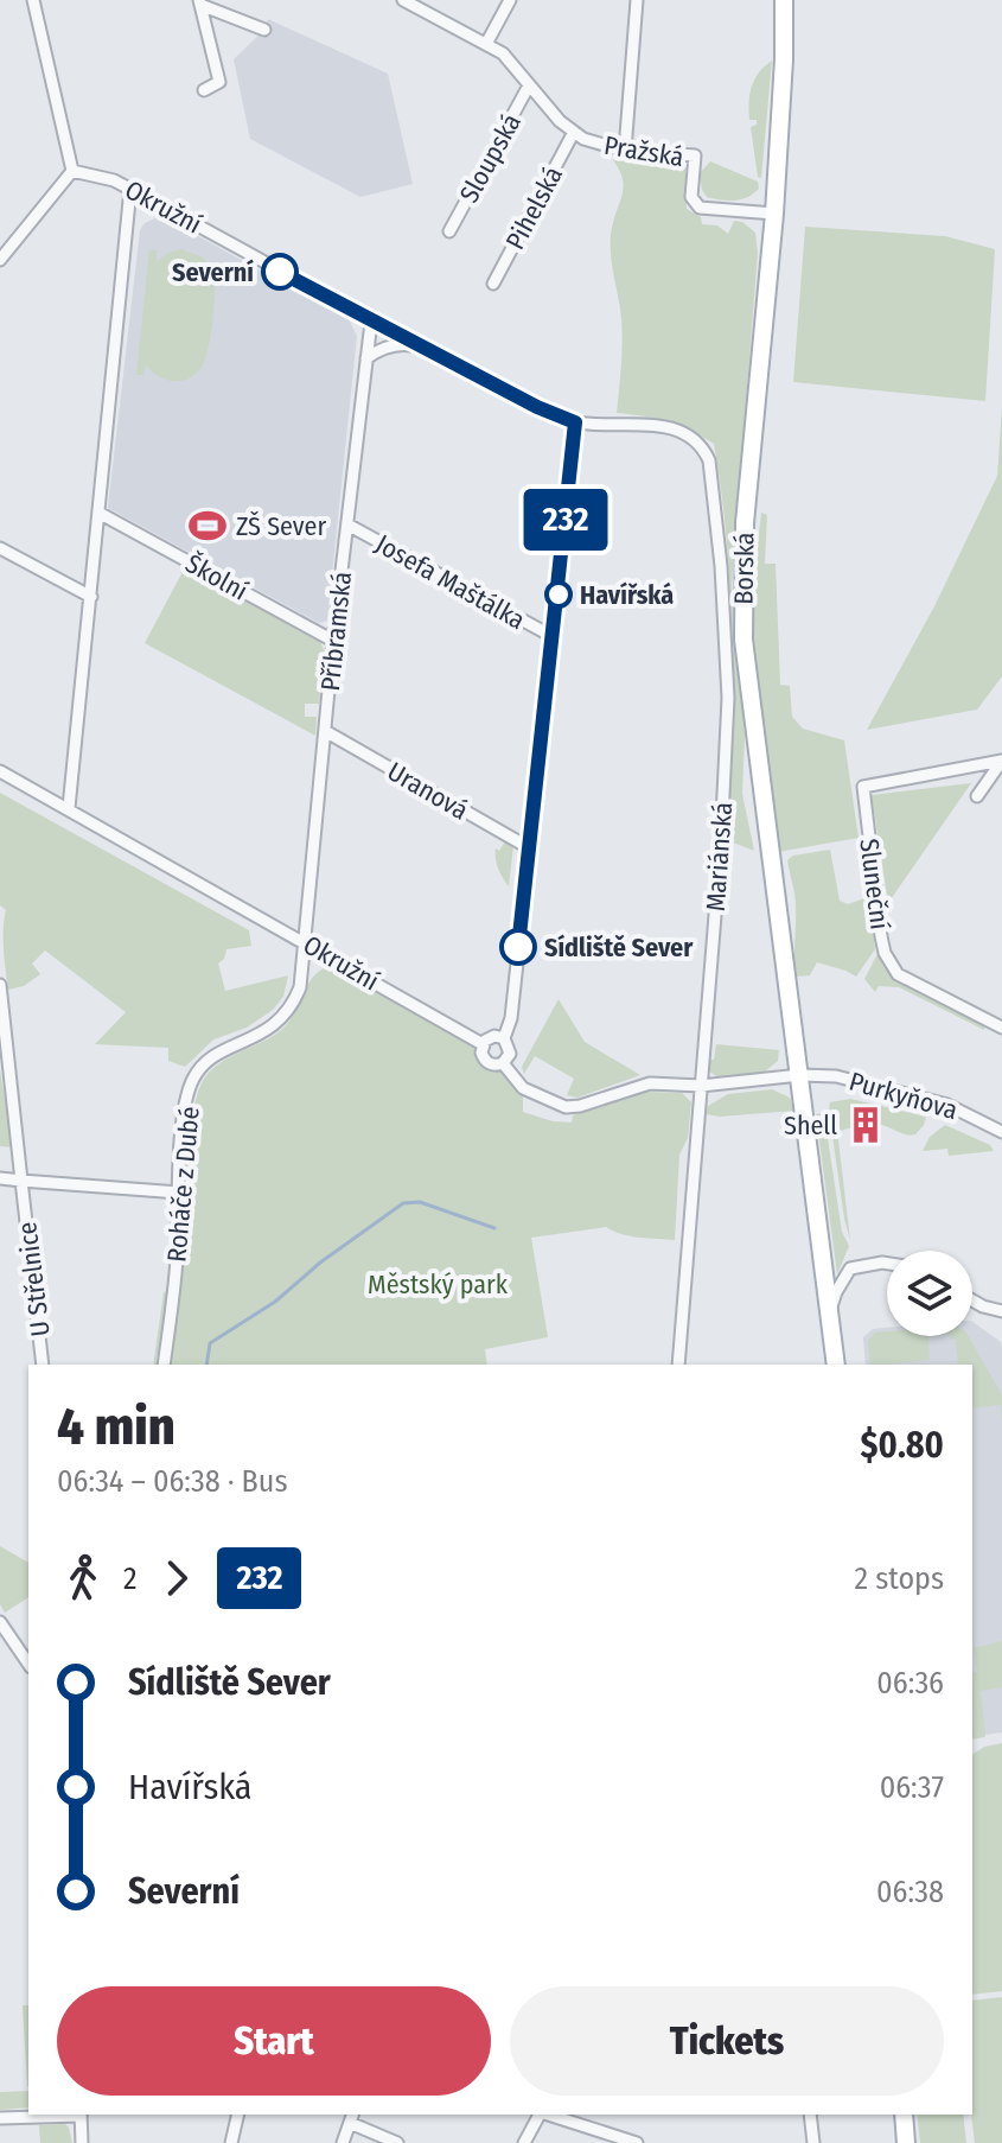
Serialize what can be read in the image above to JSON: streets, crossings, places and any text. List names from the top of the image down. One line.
{"streets":{"main road":["Borská"],"street":["Pražská","Sloupská","Okružní","Pihelská","Školní","Josefa Maštálka","Příbramská","Uranová","Mariánská","Sluneční","Purkyňova","Roháče z Dubé","U Střelnice"]},"crossings":[["Pražská","Sloupská"],["Pražská","Pihelská"],["Pražská","Borská"],["Okružní","Borská"],["Okružní","Příbramská"],["Okružní","Mariánská"],["Okružní","Purkyňova"],["Okružní","Roháče z Dubé"],["Borská","Purkyňova"],["Školní","Příbramská"],["Josefa Maštálka","Příbramská"],["Příbramská","Uranová"],["Příbramská","Roháče z Dubé"],["Roháče z Dubé","U Střelnice"]],"parks":["Městský park"],"places":{"other":["Severní","Havířská","Sídliště Sever"],"sports":["ZŠ Sever"],"building":["Shell"]},"lines":["bus line 232"],"page":{"on_map":"232","heading":["4 min","06:34 – 06:38 · Bus","$0.80"],"legs":["2","232","2 stops"],"list":[{"name":"Sídliště Sever","value":"06:36"},{"name":"Havířská","value":"06:37"},{"name":"Severní","value":"06:38"}],"buttons":["Start","Tickets"]}}
